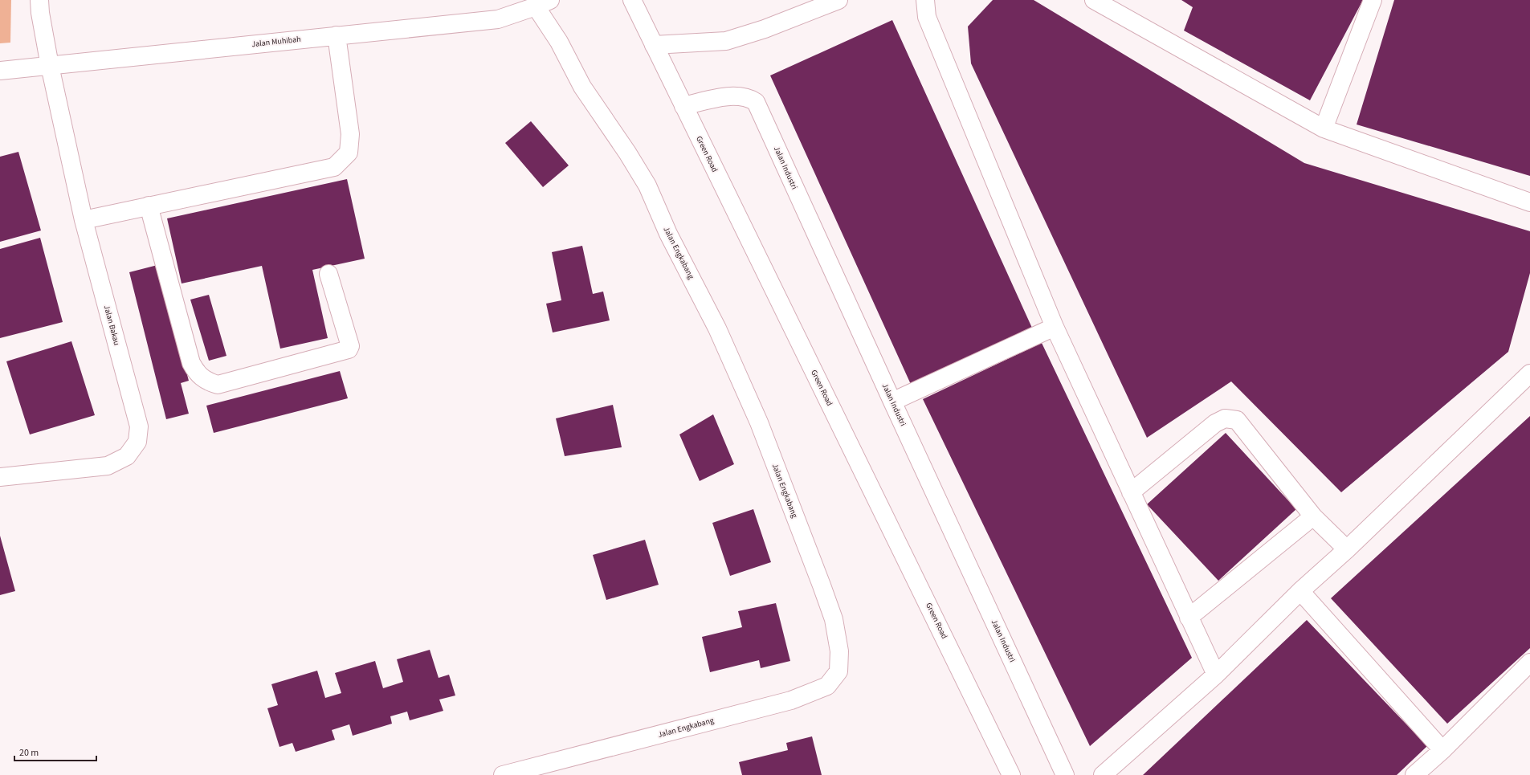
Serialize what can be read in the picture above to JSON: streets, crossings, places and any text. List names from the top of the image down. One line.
{"streets":{"street":["Jalan Muhibah","Green Road","Jalan Industri","Jalan Engkabang","Jalan Bakau"]},"crossings":[["Jalan Muhibah","Jalan Engkabang"],["Jalan Muhibah","Jalan Bakau"],["Green Road","Jalan Industri"]],"scale_bar":"20 m"}
